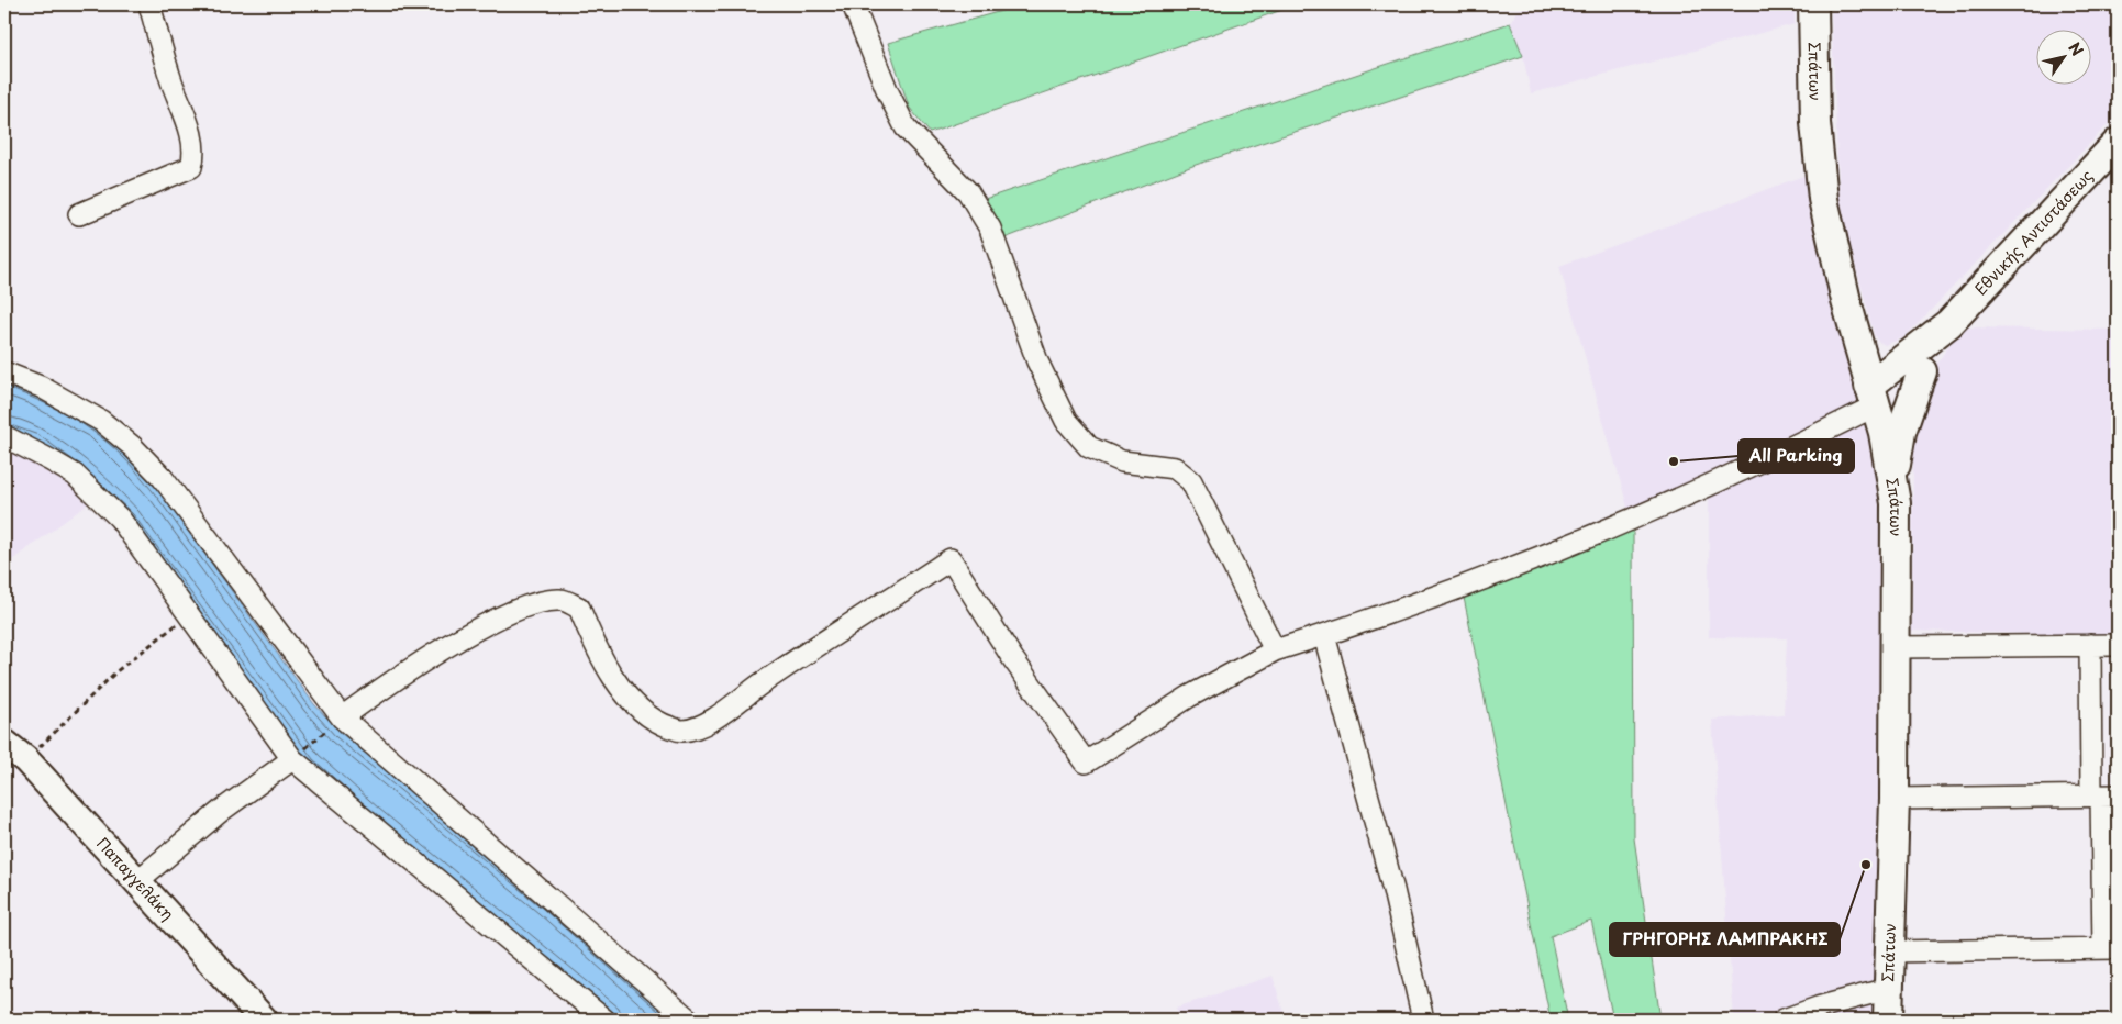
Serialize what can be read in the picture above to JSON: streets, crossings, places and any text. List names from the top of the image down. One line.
{"streets":{"main road":["Σπάτων","Εθνικής Αντιστάσεως"],"street":["Παπαγγελάκη"]},"crossings":[["Σπάτων","Εθνικής Αντιστάσεως"]],"places":["All Parking","ΓΡΗΓΟΡΗΣ ΛΑΜΠΡΑΚΗΣ"],"north":"top right"}
